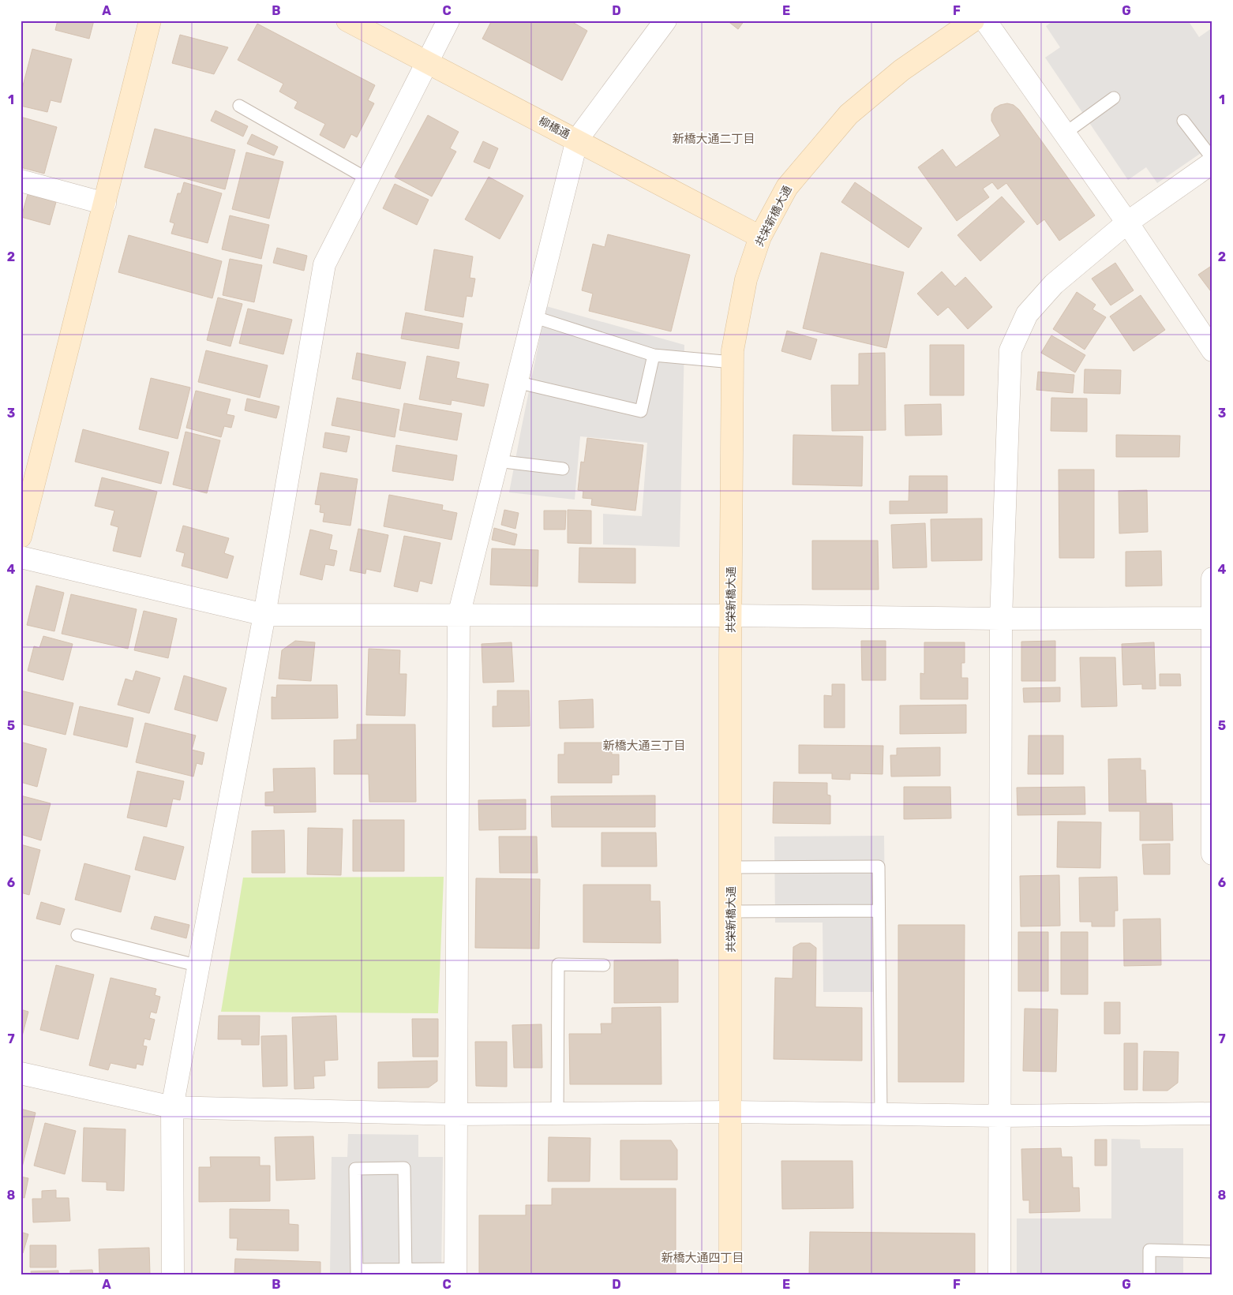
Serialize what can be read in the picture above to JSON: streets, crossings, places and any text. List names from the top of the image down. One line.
{"streets":{"street":["柳橋通","共栄新橋大通"]},"crossings":[["柳橋通","共栄新橋大通"]],"districts":["新橋大通二丁目","新橋大通三丁目","新橋大通四丁目"],"grid":{"columns":["A","B","C","D","E","F","G"],"rows":["1","2","3","4","5","6","7","8"]}}
